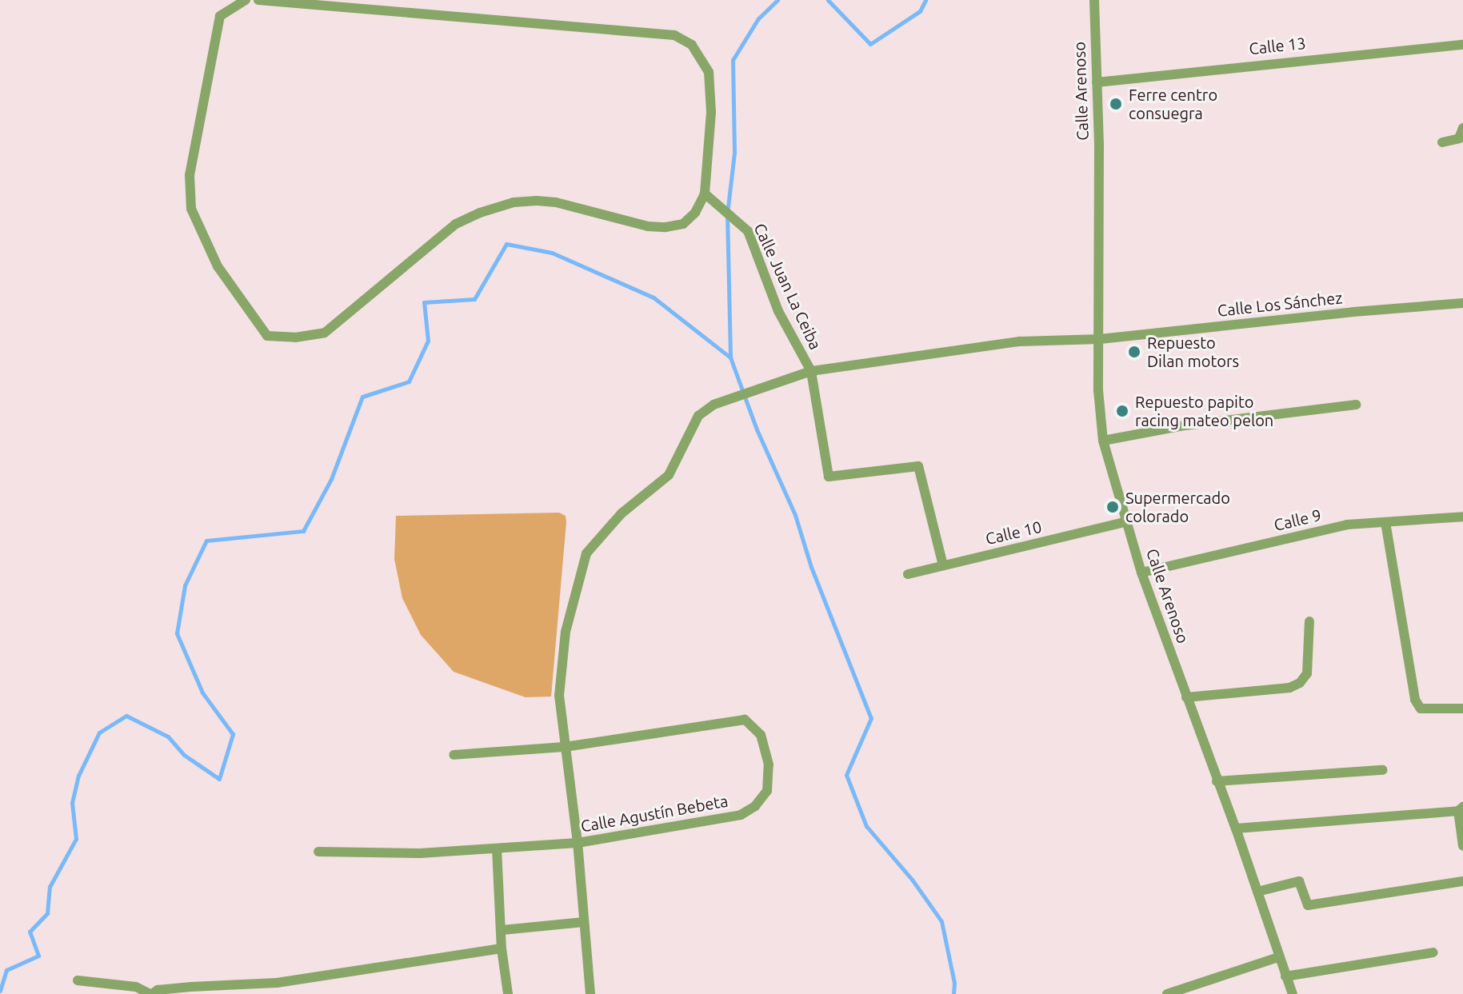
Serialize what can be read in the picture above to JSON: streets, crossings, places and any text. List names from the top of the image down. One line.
{"streets":{"street":["Calle 13","Calle Arenoso","Calle Juan La Ceiba","Calle Los Sánchez","Calle 9","Calle 10","Calle Agustín Bebeta"]},"crossings":[["Calle 13","Calle Arenoso"],["Calle Arenoso","Calle Los Sánchez"],["Calle Arenoso","Calle 9"],["Calle Arenoso","Calle 10"],["Calle Juan La Ceiba","Calle Los Sánchez"],["Calle Juan La Ceiba","Calle 10"],["Calle Los Sánchez","Calle Agustín Bebeta"]],"places":["Ferre centro consuegra","Repuesto Dilan motors","Repuesto papito racing mateo pelon","Supermercado colorado"]}
